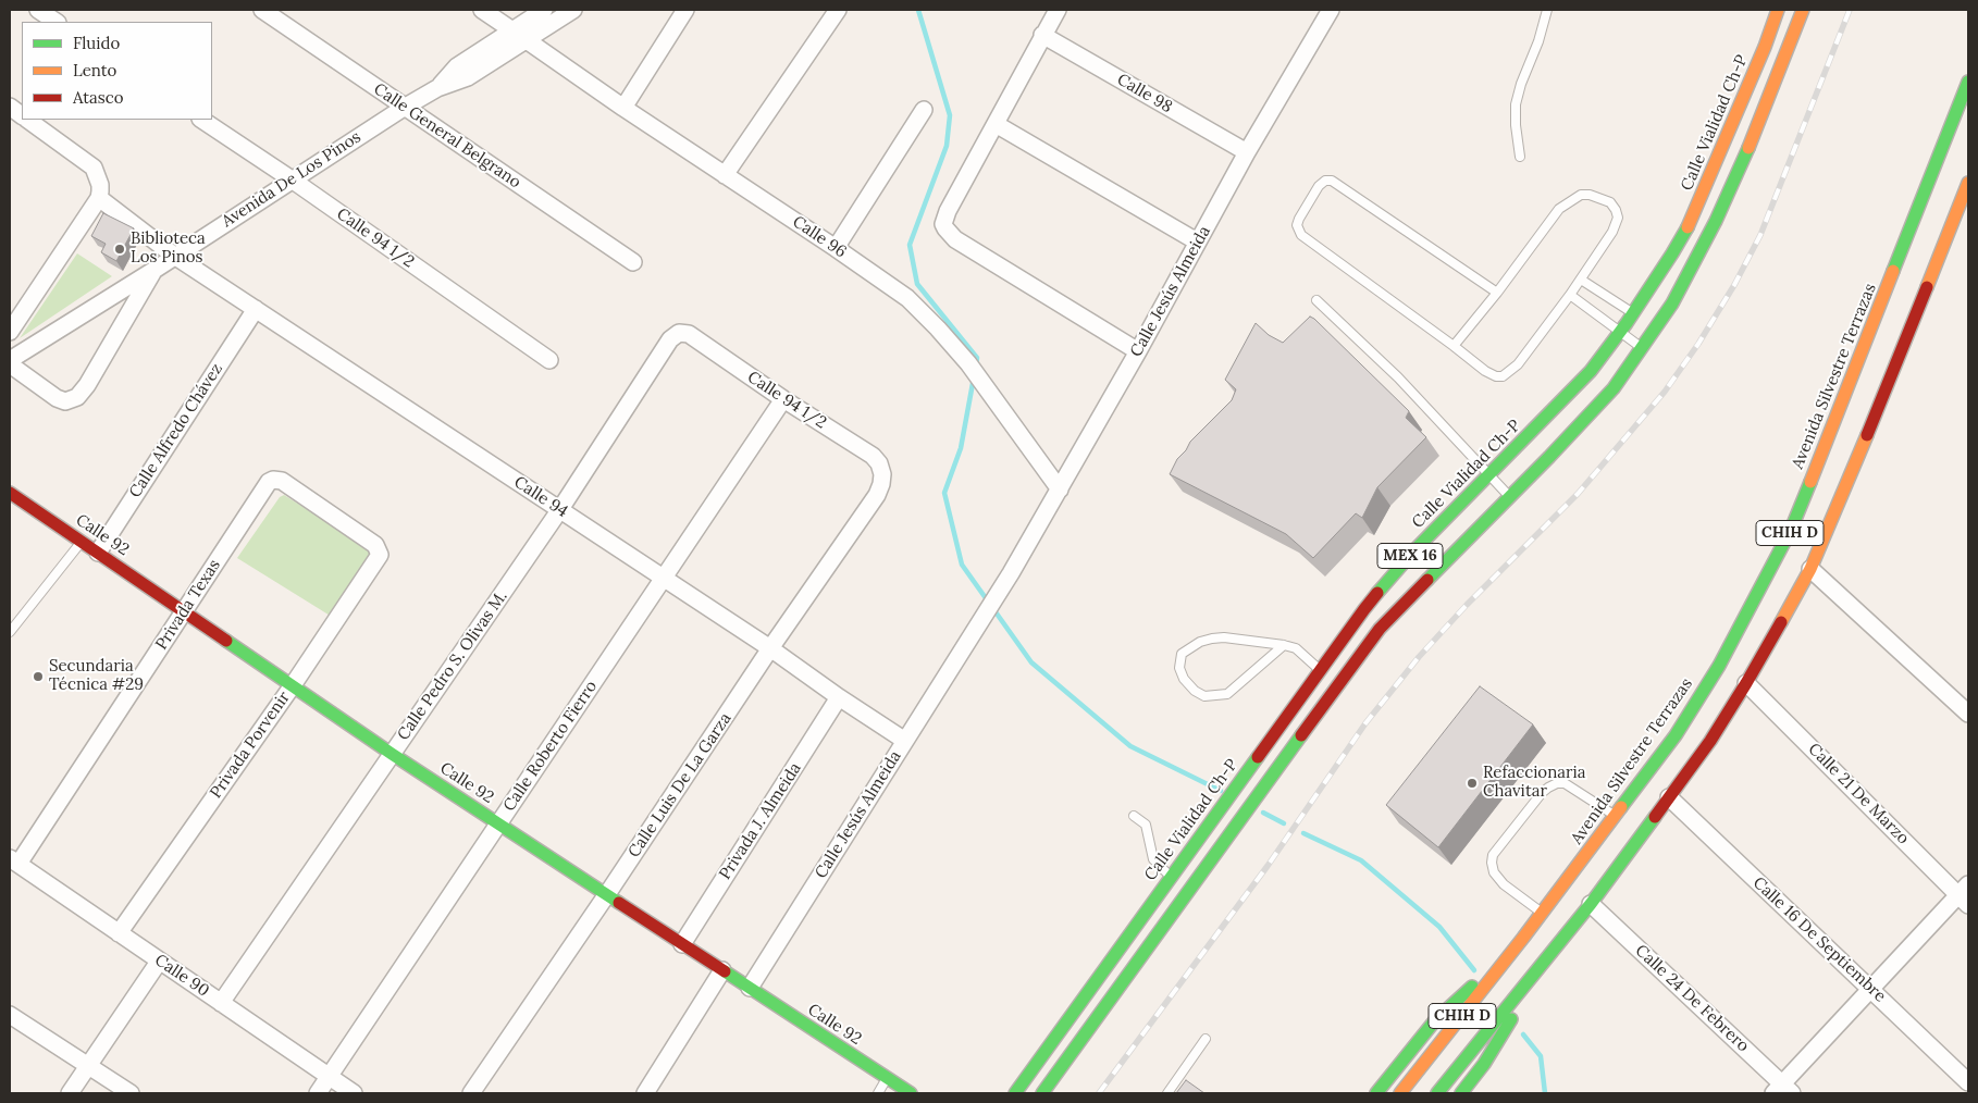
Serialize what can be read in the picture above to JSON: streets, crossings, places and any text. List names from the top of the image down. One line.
{"streets":{"main road":["Calle Vialidad Ch-P","Avenida Silvestre Terrazas","CHIH D","Calle 92","MEX 16"],"street":["Calle 98","Calle General Belgrano","Avenida De Los Pinos","Calle 96","Calle 94 1/2","Calle Jesús Almeida","Calle Alfredo Chávez","Calle 94","Privada Texas","Calle Pedro S. Olivas M.","Privada Porvenir","Calle Roberto Fierro","Calle Luis De La Garza","Calle 21 De Marzo","Privada J. Almeida","Calle 16 De Septiembre","Calle 90","Calle 24 De Febrero"]},"crossings":[["Calle 98","Calle Jesús Almeida"],["Calle General Belgrano","Avenida De Los Pinos"],["Avenida De Los Pinos","Calle 96"],["Avenida De Los Pinos","Calle 94 1/2"],["Avenida De Los Pinos","Calle 94"],["Calle 96","Calle Jesús Almeida"],["Calle 94 1/2","Calle Pedro S. Olivas M."],["Calle 94 1/2","Calle Roberto Fierro"],["Calle 94 1/2","Calle Luis De La Garza"],["Calle Jesús Almeida","Calle 94"],["Calle Jesús Almeida","Calle 92"],["Avenida Silvestre Terrazas","CHIH D"],["Calle Alfredo Chávez","Calle 94"],["Calle Alfredo Chávez","Calle 92"],["Calle 94","Calle Pedro S. Olivas M."],["Calle 94","Calle Roberto Fierro"],["Calle 94","Calle Luis De La Garza"],["Calle 94","Privada J. Almeida"],["CHIH D","Calle 21 De Marzo"],["CHIH D","Calle 16 De Septiembre"],["CHIH D","Calle 24 De Febrero"],["Calle 92","Privada Texas"],["Calle 92","Calle Pedro S. Olivas M."],["Calle 92","Privada Porvenir"],["Calle 92","Calle Roberto Fierro"],["Calle 92","Calle Luis De La Garza"],["Calle 92","Privada J. Almeida"],["Privada Texas","Privada Porvenir"],["Privada Texas","Calle 90"],["Calle Pedro S. Olivas M.","Calle 90"],["Privada Porvenir","Calle 90"],["Calle Roberto Fierro","Calle 90"]],"places":["Biblioteca Los Pinos","Secundaria Técnica #29","Refaccionaria Chavitar"],"legend":["Fluido","Lento","Atasco"]}
